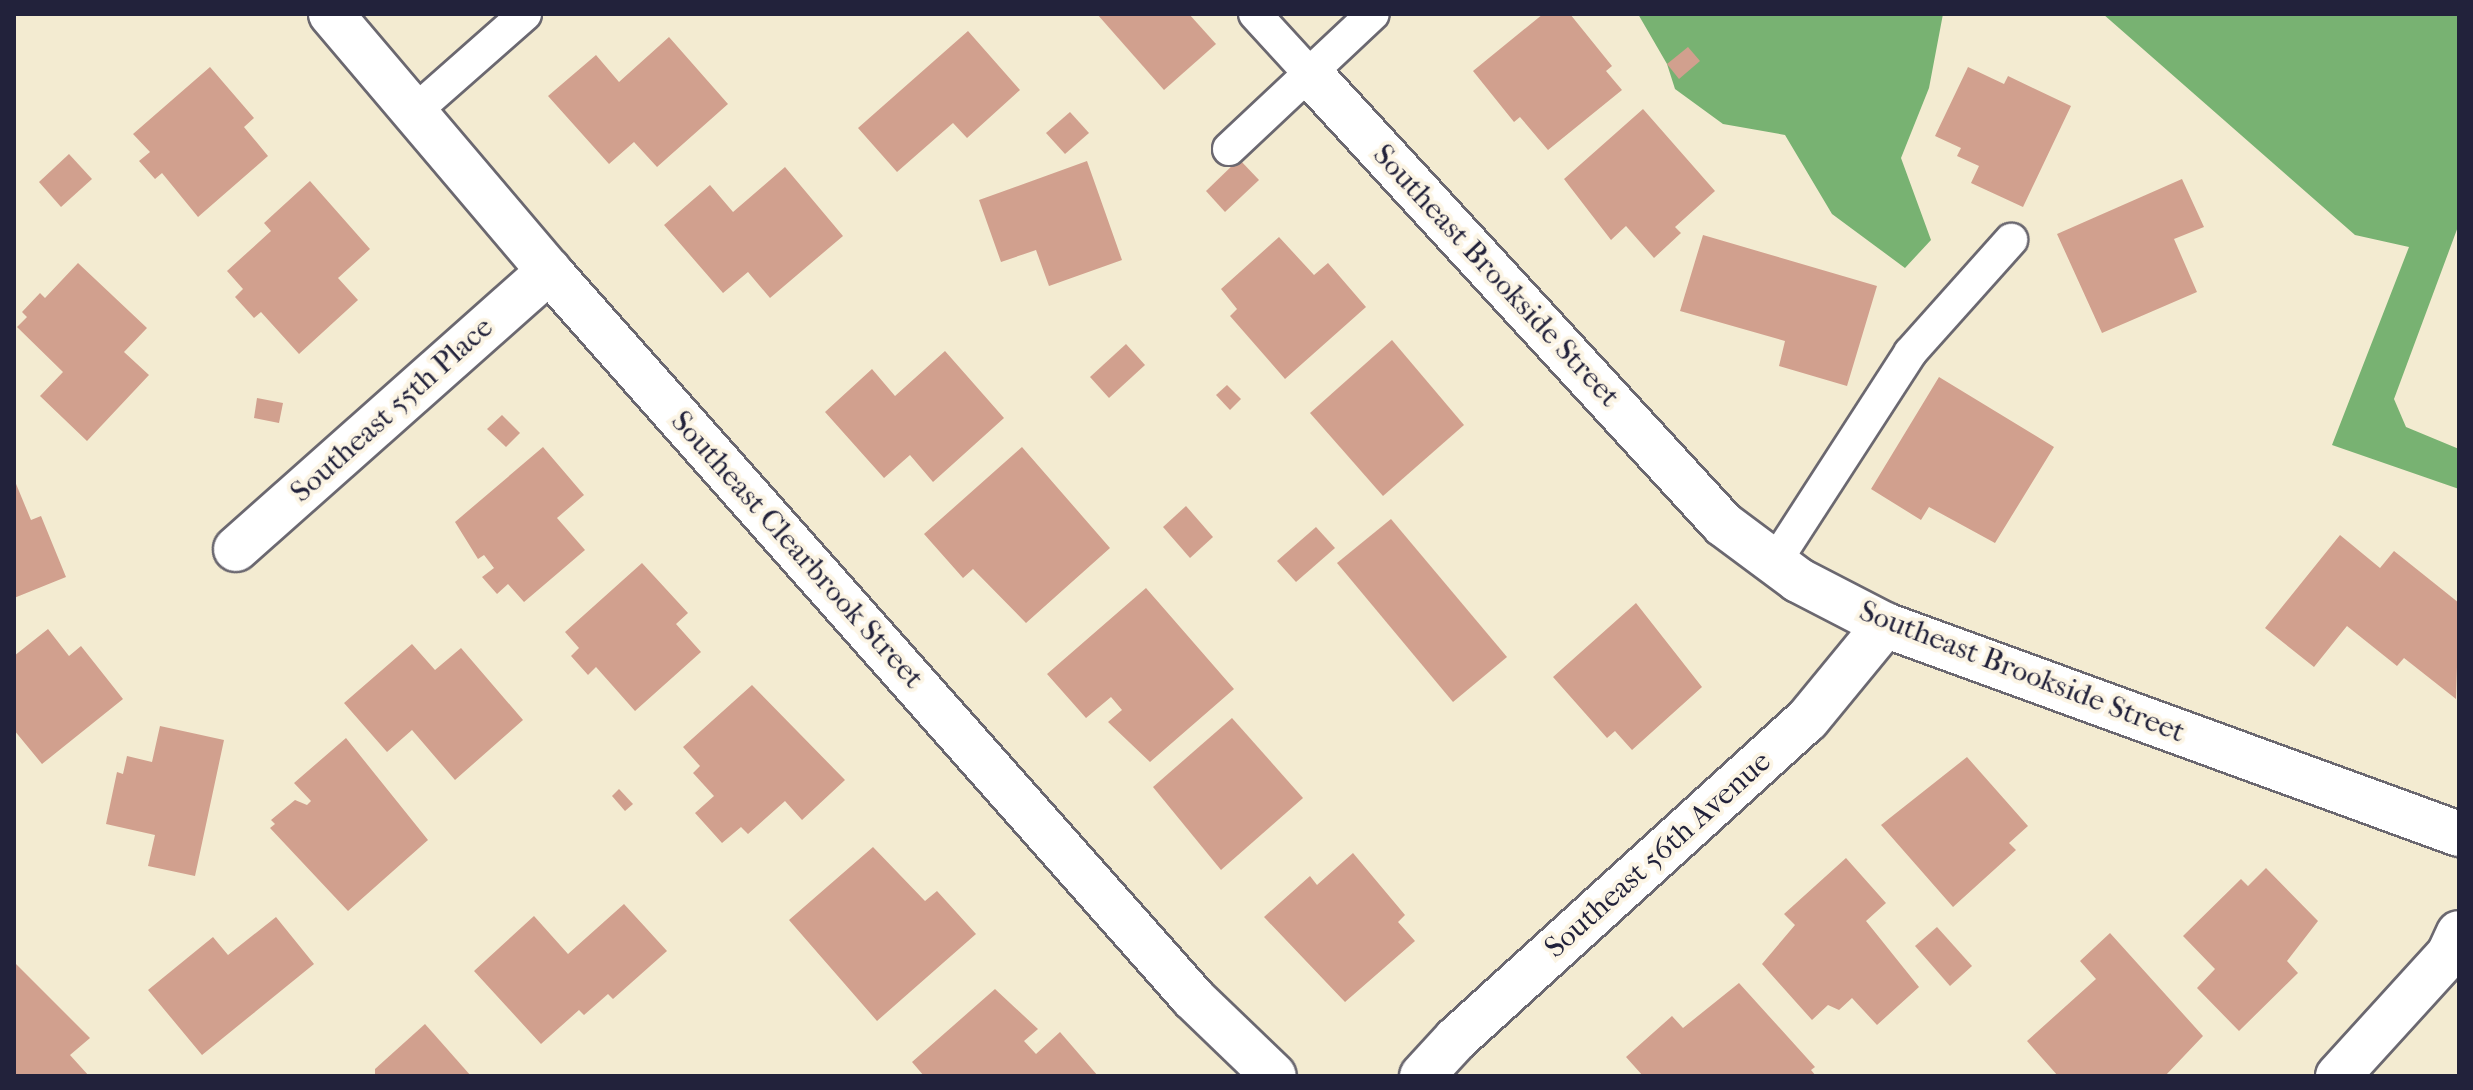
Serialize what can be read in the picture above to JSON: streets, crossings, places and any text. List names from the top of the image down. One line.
{"streets":{"street":["Southeast Brookside Street","Southeast 55th Place","Southeast Clearbrook Street","Southeast 56th Avenue"]},"crossings":[["Southeast Brookside Street","Southeast 56th Avenue"],["Southeast 55th Place","Southeast Clearbrook Street"]]}
